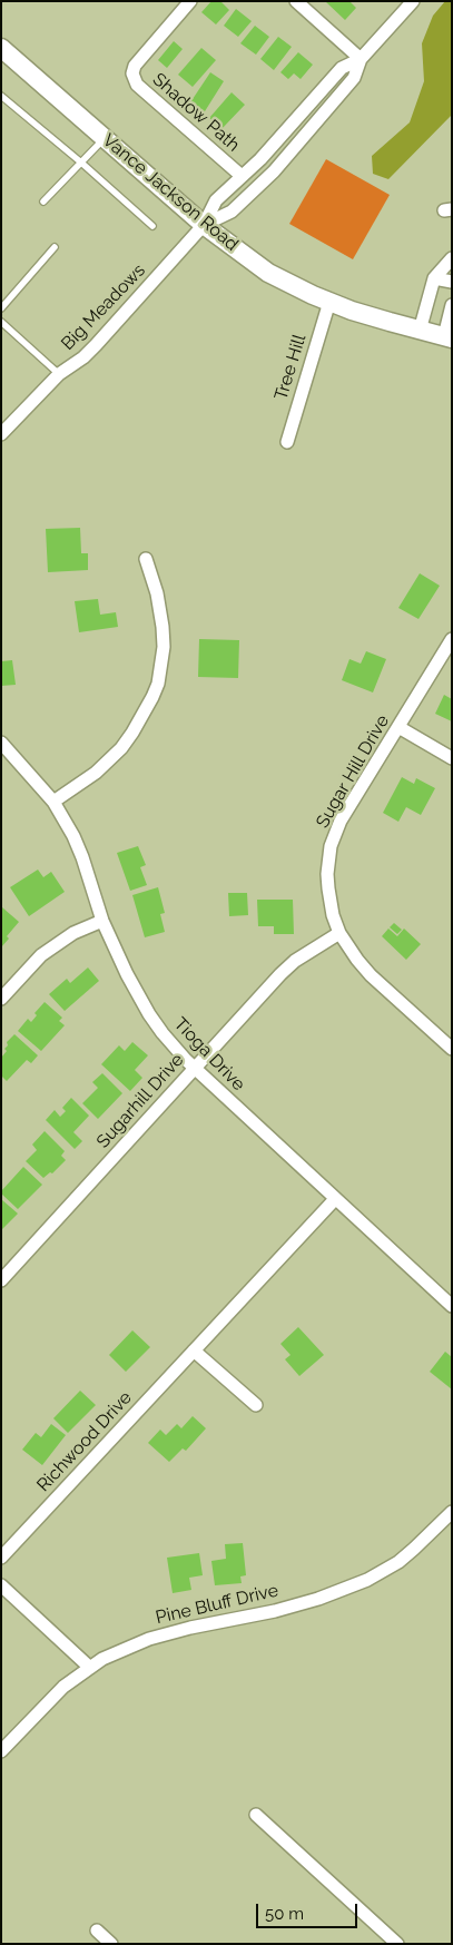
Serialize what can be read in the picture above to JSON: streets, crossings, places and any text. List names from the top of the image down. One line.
{"streets":{"main road":["Vance Jackson Road"],"street":["Shadow Path","Big Meadows","Tree Hill","Sugar Hill Drive","Tioga Drive","Sugarhill Drive","Richwood Drive","Pine Bluff Drive"]},"crossings":[["Shadow Path","Big Meadows"],["Vance Jackson Road","Big Meadows"],["Vance Jackson Road","Tree Hill"],["Sugar Hill Drive","Sugarhill Drive"],["Tioga Drive","Sugarhill Drive"],["Tioga Drive","Richwood Drive"]],"scale_bar":"50 m"}
